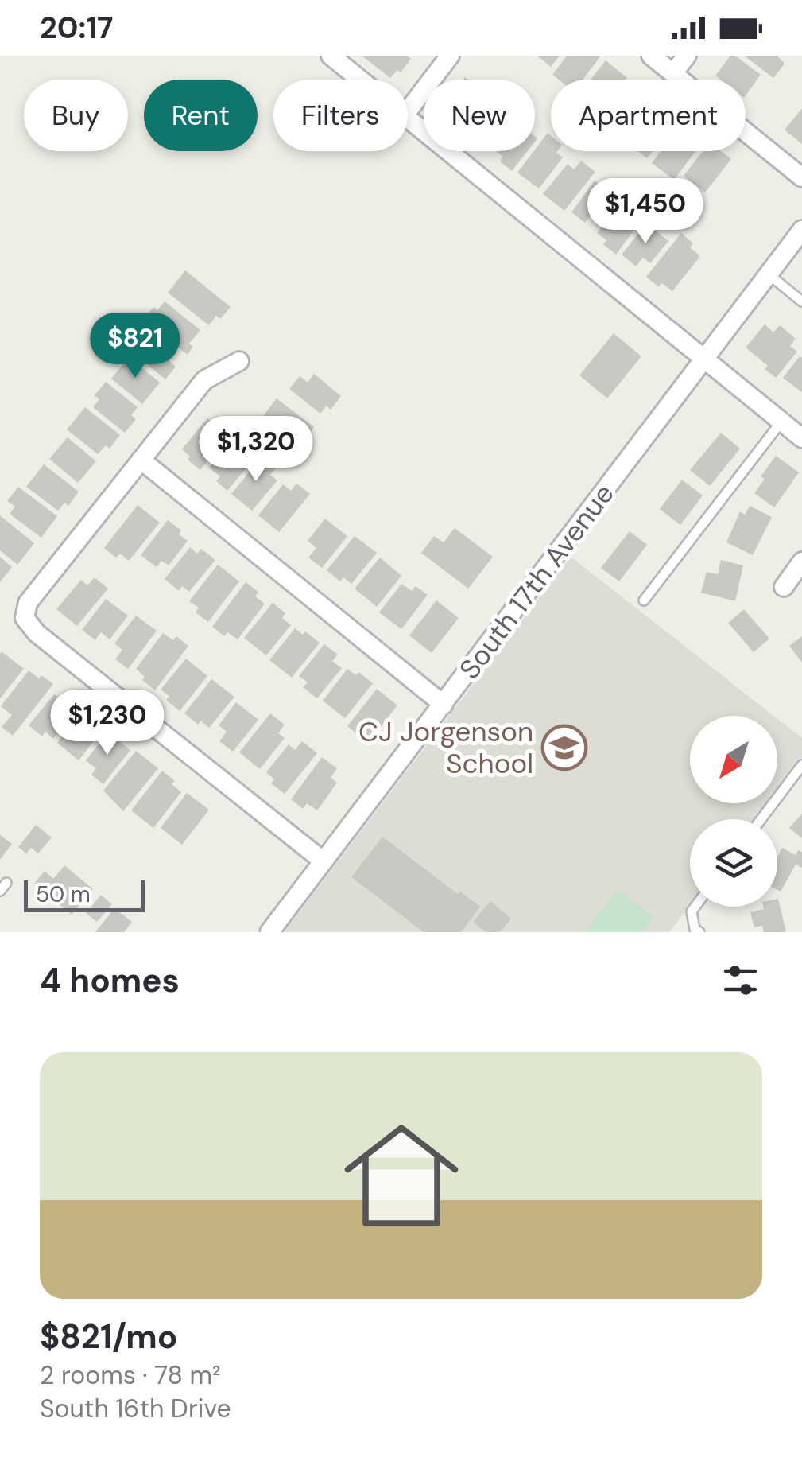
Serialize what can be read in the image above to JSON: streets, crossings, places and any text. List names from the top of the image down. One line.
{"streets":{"street":["South 17th Avenue"]},"places":{"school or university":["CJ Jorgenson School"]},"scale_bar":"50 m","north":"bottom left","page":{"status":"20:17","chip":["Buy","Rent","Filters","New","Apartment"],"price":["$1,450","$821","$1,320","$1,230"],"scale":"50 m","heading":"4 homes","list":[{"name":"$821/mo","note":"2 rooms · 78 m² · South 16th Drive"}]}}
